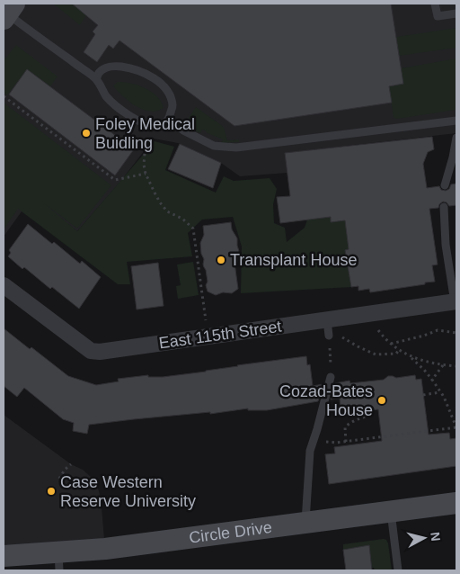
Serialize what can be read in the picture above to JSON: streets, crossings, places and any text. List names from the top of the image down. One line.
{"streets":{"street":["East 115th Street","Circle Drive"]},"places":["Foley Medical Buidling","Transplant House","Cozad-Bates House","Case Western Reserve University"],"north":"right"}
